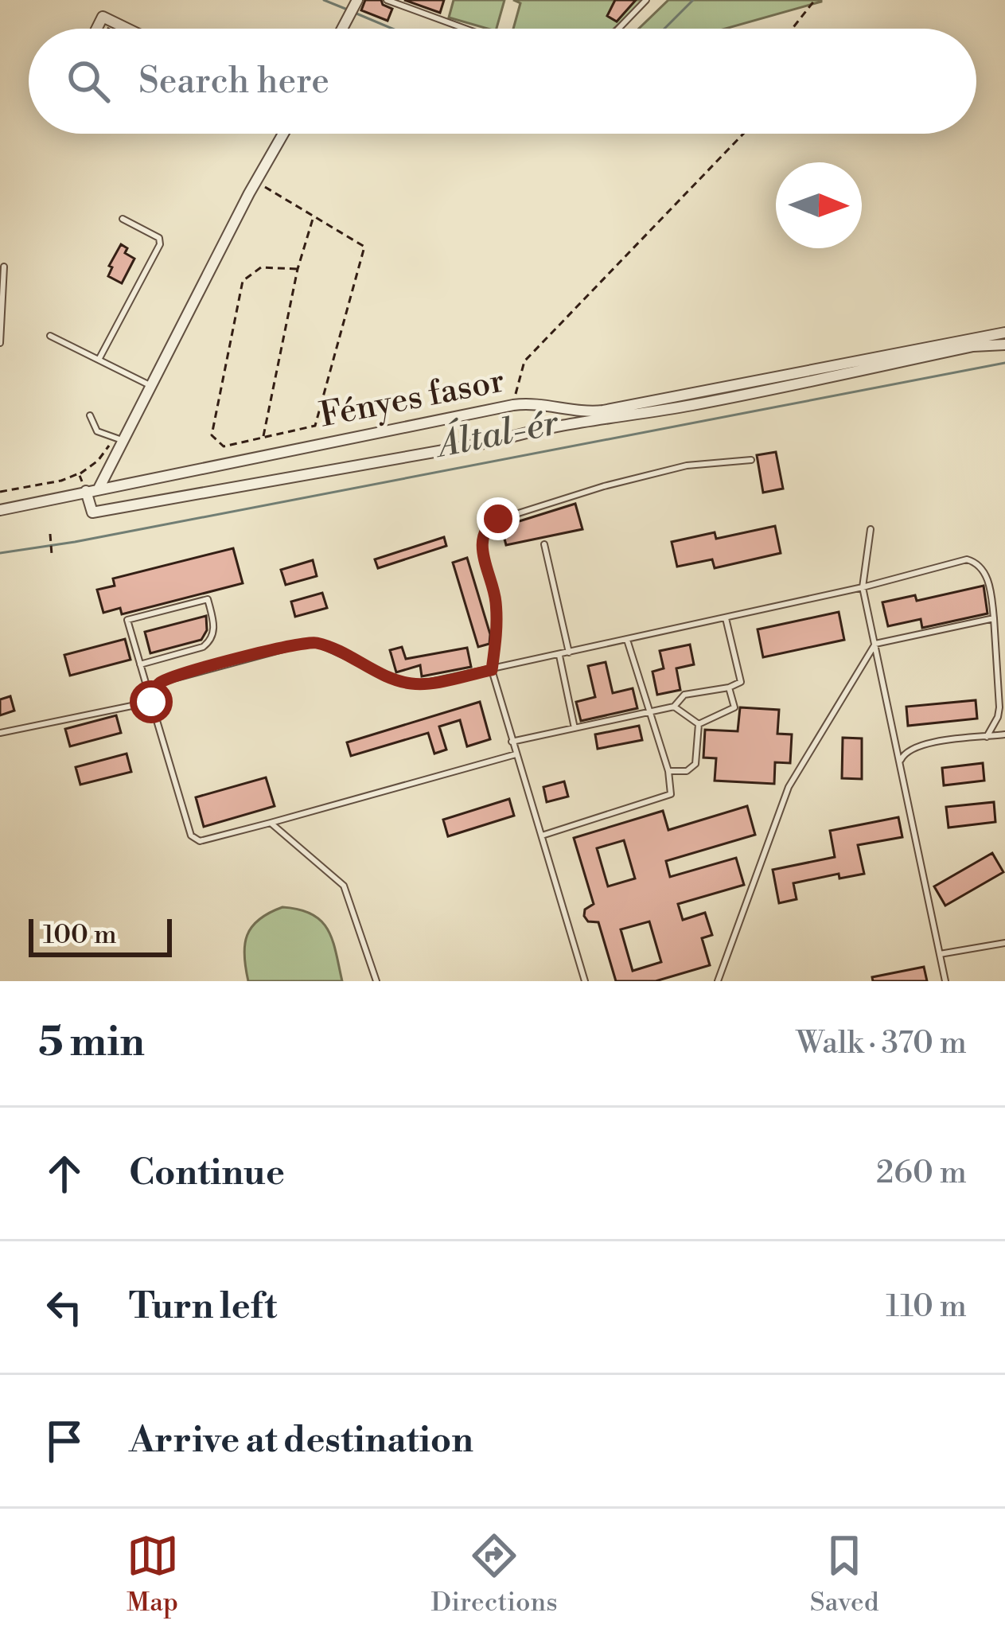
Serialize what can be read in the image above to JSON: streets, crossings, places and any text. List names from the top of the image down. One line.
{"streets":{"street":["Fényes fasor"]},"water":["Által-ér"],"scale_bar":"100 m","north":"right","page":{"search":"Search here","scale":"100 m","heading":["5 min","Walk · 370 m"],"list":[["Continue","260 m"],["Turn left","110 m"],"Arrive at destination"],"nav":["Map","Directions","Saved"]}}
